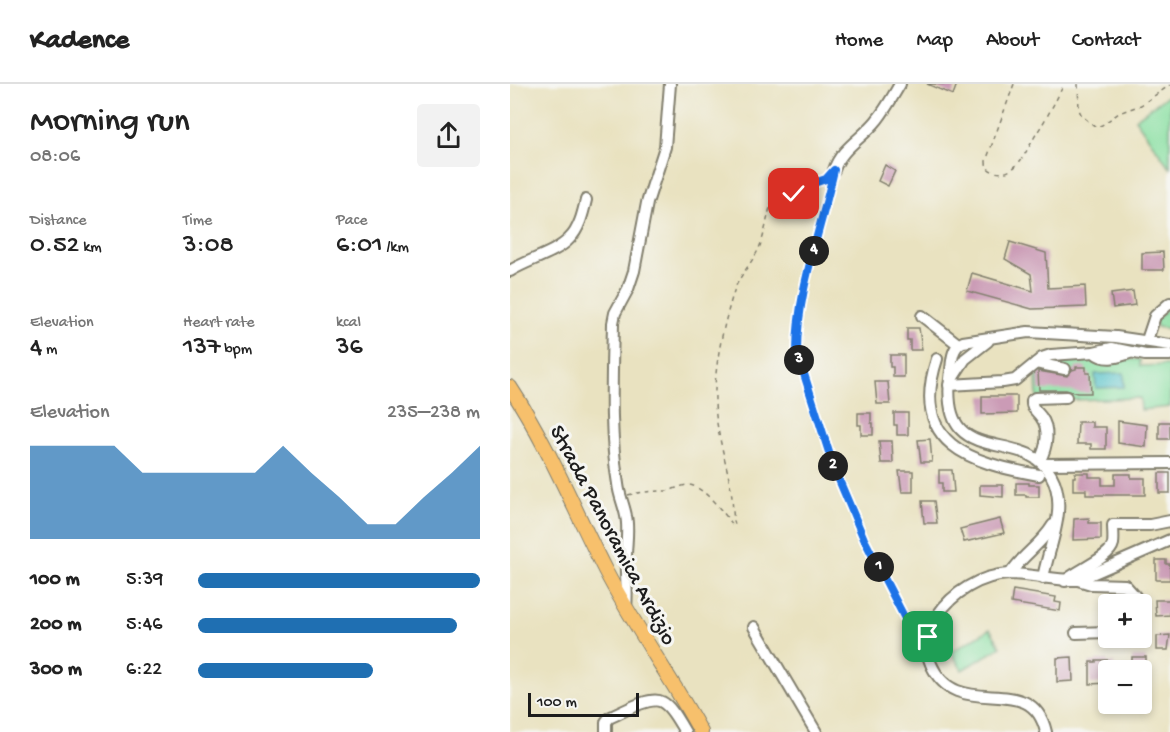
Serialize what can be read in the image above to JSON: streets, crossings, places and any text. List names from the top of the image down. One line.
{"streets":{"main road":["Strada Panoramica Ardizio"]},"scale_bar":"100 m","page":{"header":"Kadence","nav":["Home","Map","About","Contact"],"heading":["Morning run","08:06"],"stats":[["Distance","0.52 km"],["Time","3:08"],["Pace","6:01 /km"],["Elevation","4 m"],["Heart rate","137 bpm"],["kcal","36"]],"pins":["4","3","2","1"],"chart":["Elevation","235–238 m"],"list":[{"name":"100 m","note":"5:39"},{"name":"200 m","note":"5:46"},{"name":"300 m","note":"6:22"}],"map_buttons":["+","−"],"scale":"100 m"}}
